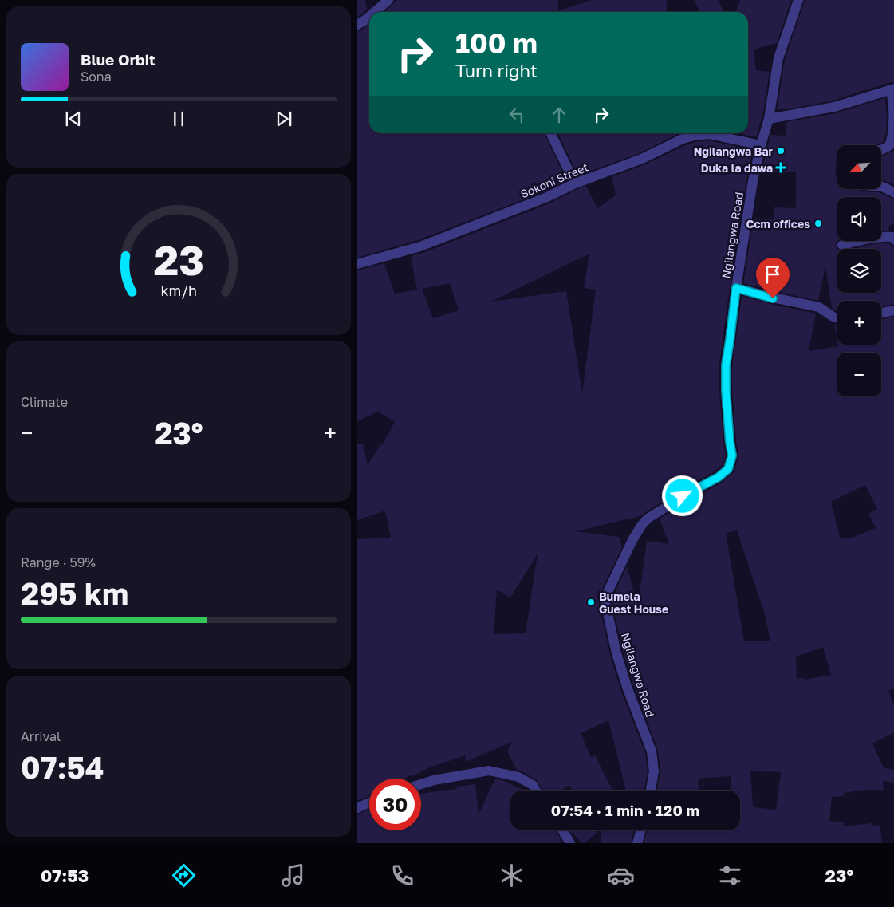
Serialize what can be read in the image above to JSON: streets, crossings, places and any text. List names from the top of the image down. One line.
{"streets":{"street":["Sokoni Street","Ngilangwa Road"]},"crossings":[["Sokoni Street","Ngilangwa Road"]],"places":{"other":["Ngilangwa Bar","Ccm offices","Bumela Guest House"],"health":["Duka la dawa"]},"north":"bottom left","page":{"turn":["100 m","Turn right"],"song":["Blue Orbit","Sona"],"map_buttons":["+","−"],"tile":["Climate",["Range · 59%","295 km"],["Arrival","07:54"]],"heat":["−","23°","+"],"limit":"30","trip":"07:54 · 1 min · 120 m","tabs":["07:53","23°"],"gauge":["23","km/h"]}}
